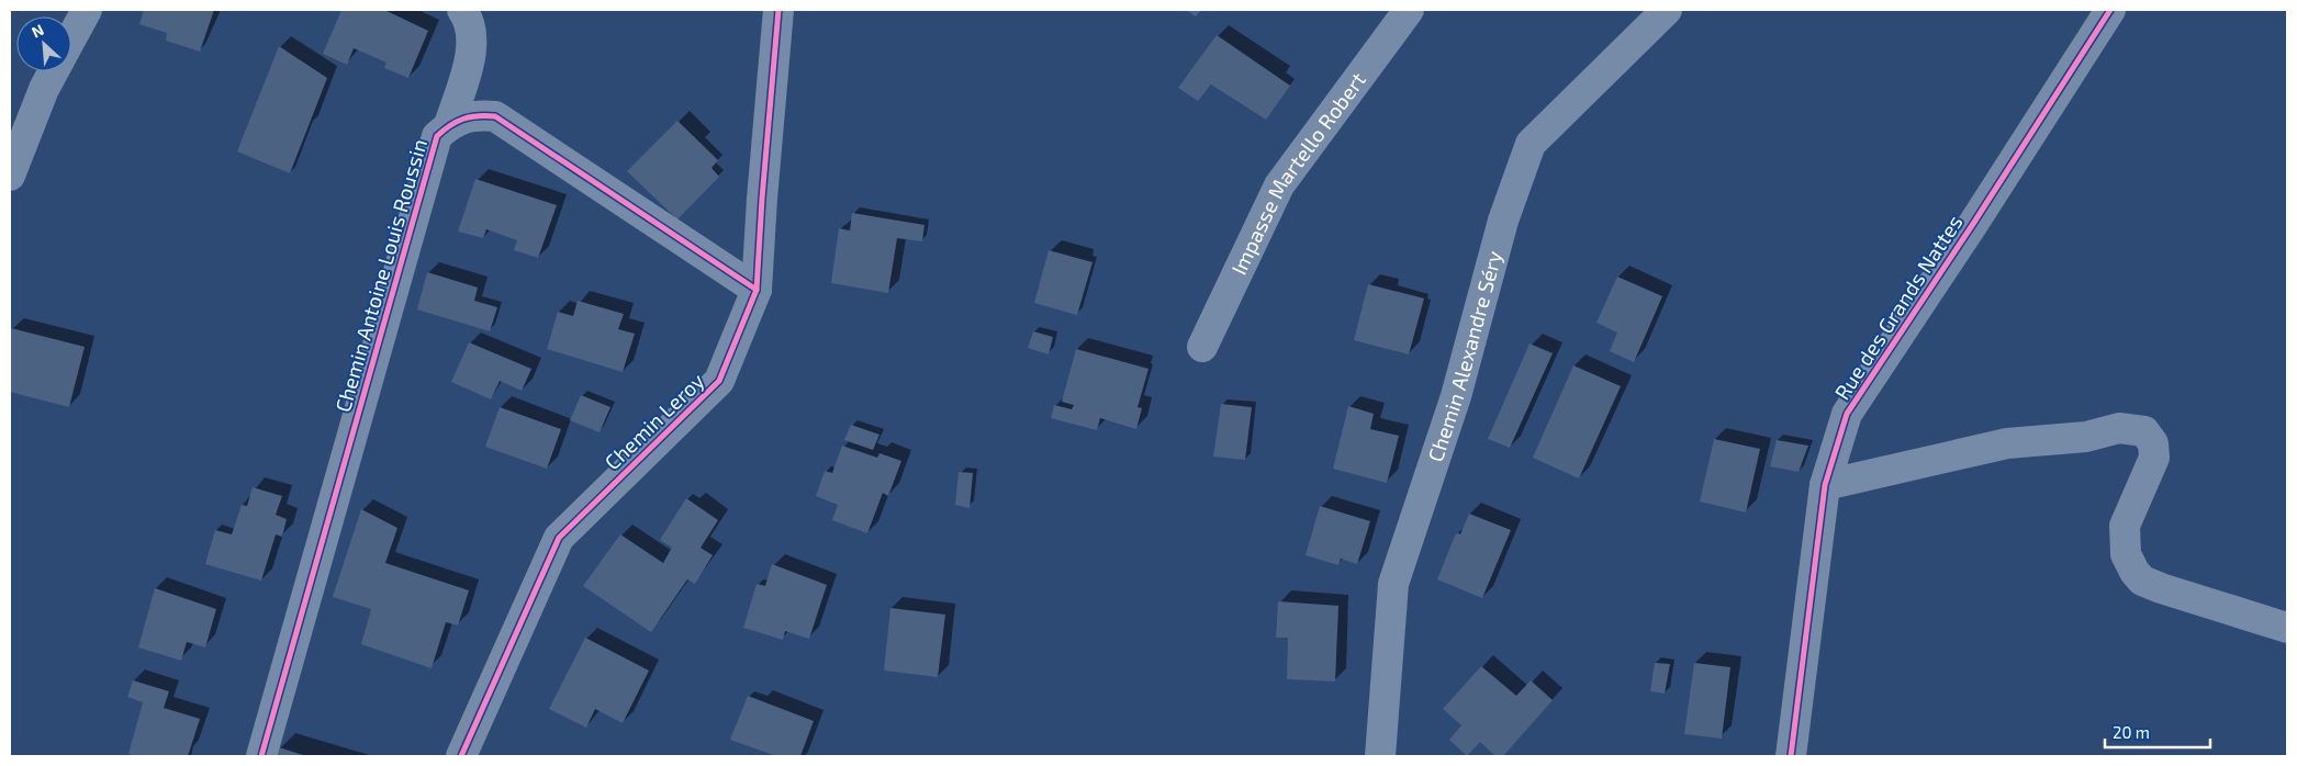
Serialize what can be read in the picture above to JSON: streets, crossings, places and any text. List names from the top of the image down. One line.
{"streets":{"street":["Impasse Martello Robert","Chemin Antoine Louis Roussin","Rue des Grands Nattes","Chemin Alexandre Séry","Chemin Leroy"]},"crossings":[["Chemin Antoine Louis Roussin","Chemin Leroy"]],"scale_bar":"20 m","north":"top left"}
